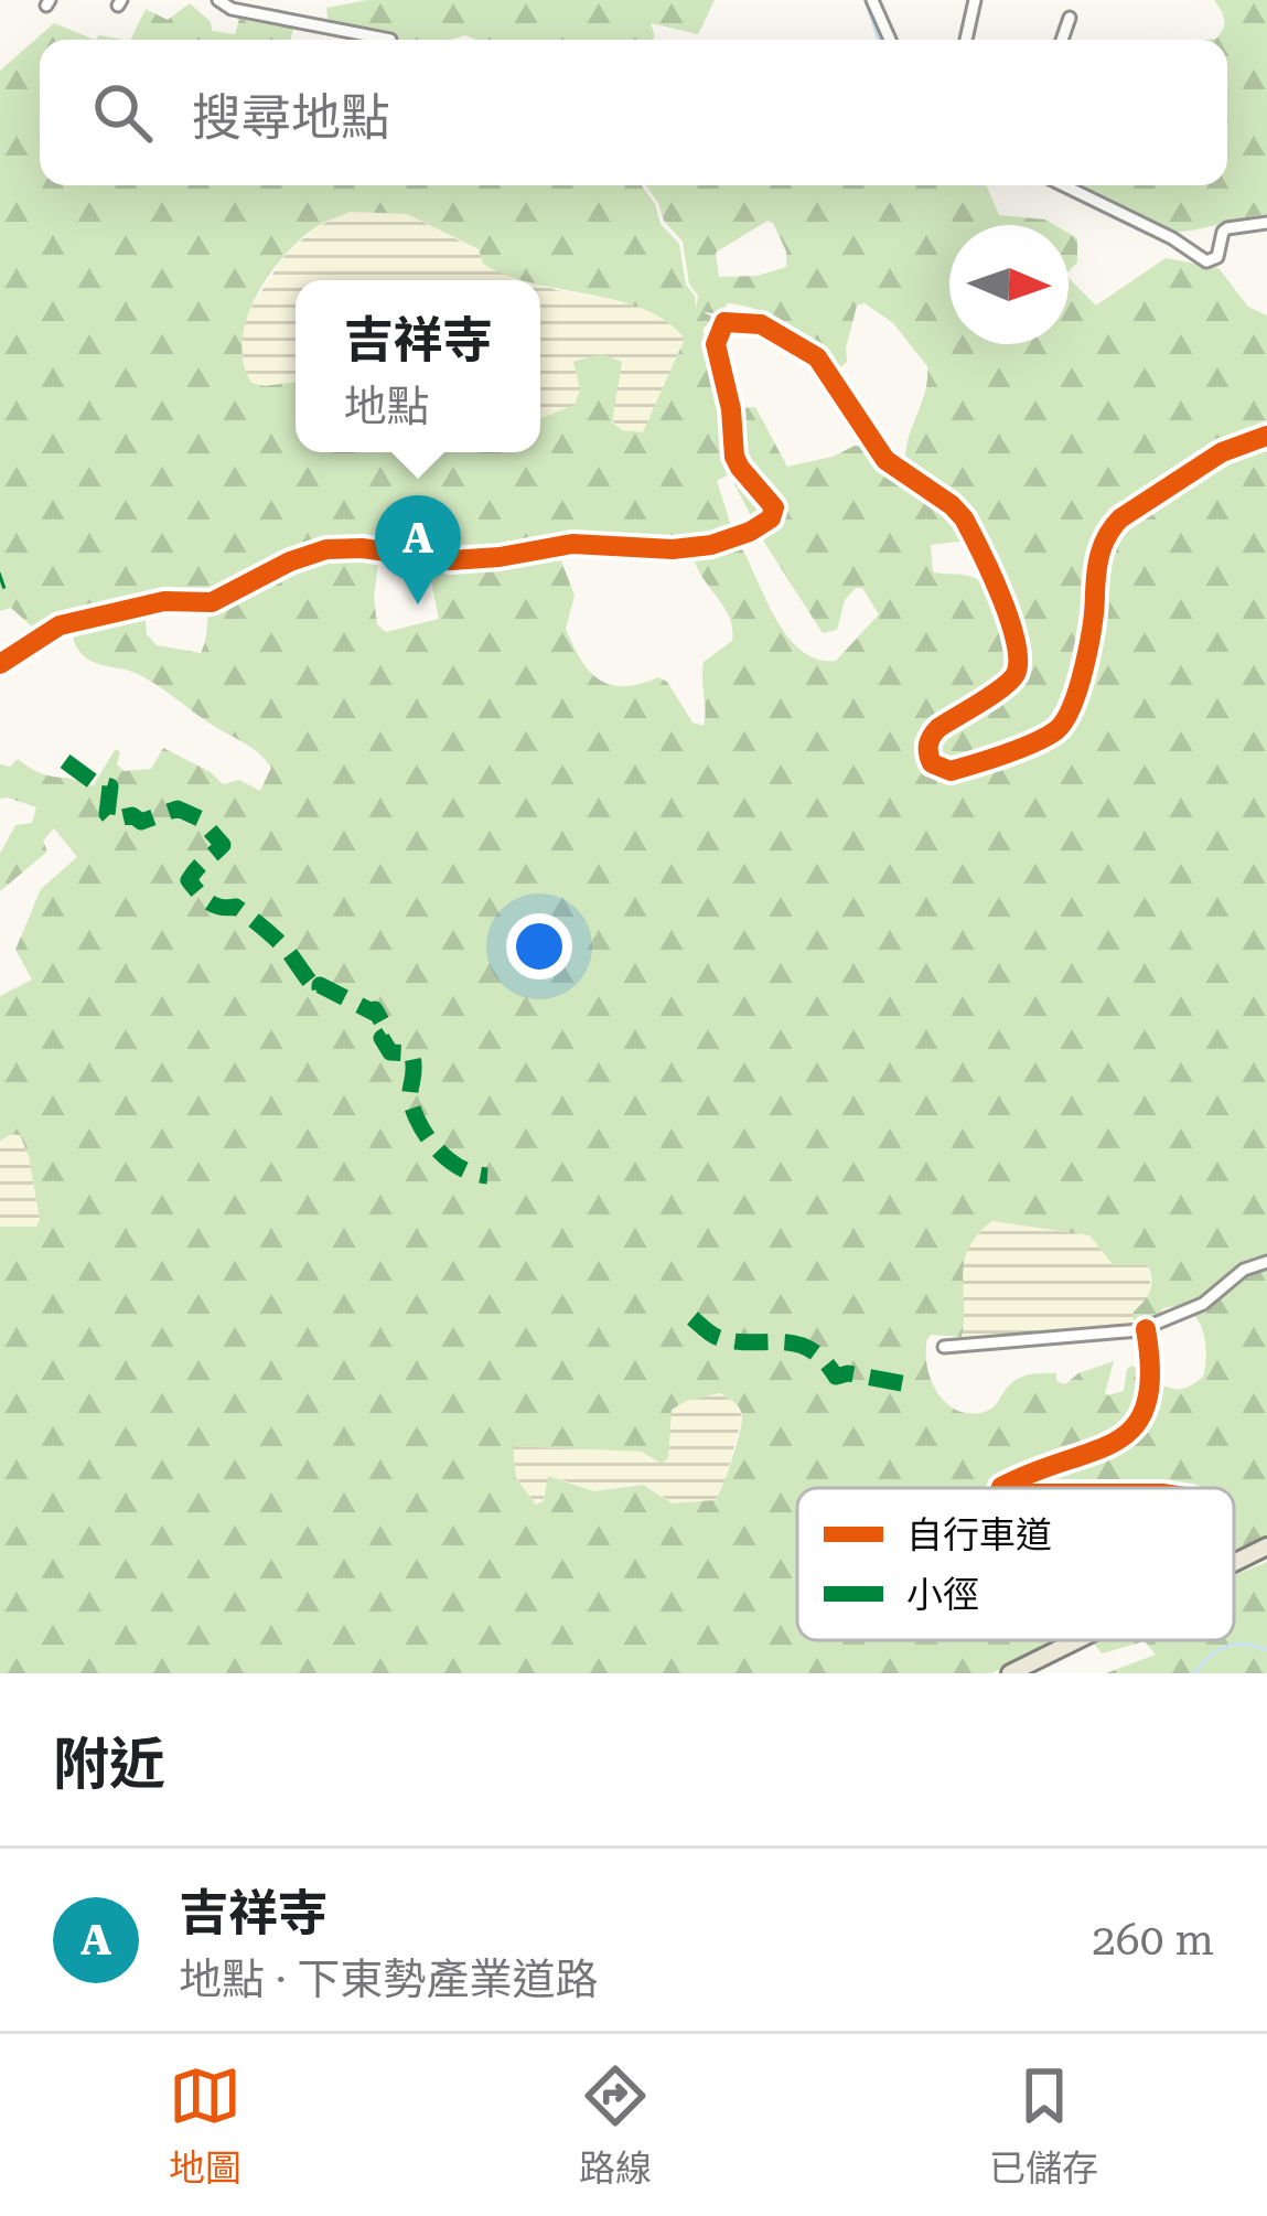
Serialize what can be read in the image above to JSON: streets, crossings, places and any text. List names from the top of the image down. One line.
{"legend":["自行車道","小徑"],"north":"right","page":{"search":"搜尋地點","popup":["吉祥寺","地點"],"pins":"A","heading":"附近","list":[{"mark":"A","name":"吉祥寺","note":"地點 · 下東勢產業道路","value":"260 m"}],"nav":["地圖","路線","已儲存"]}}
